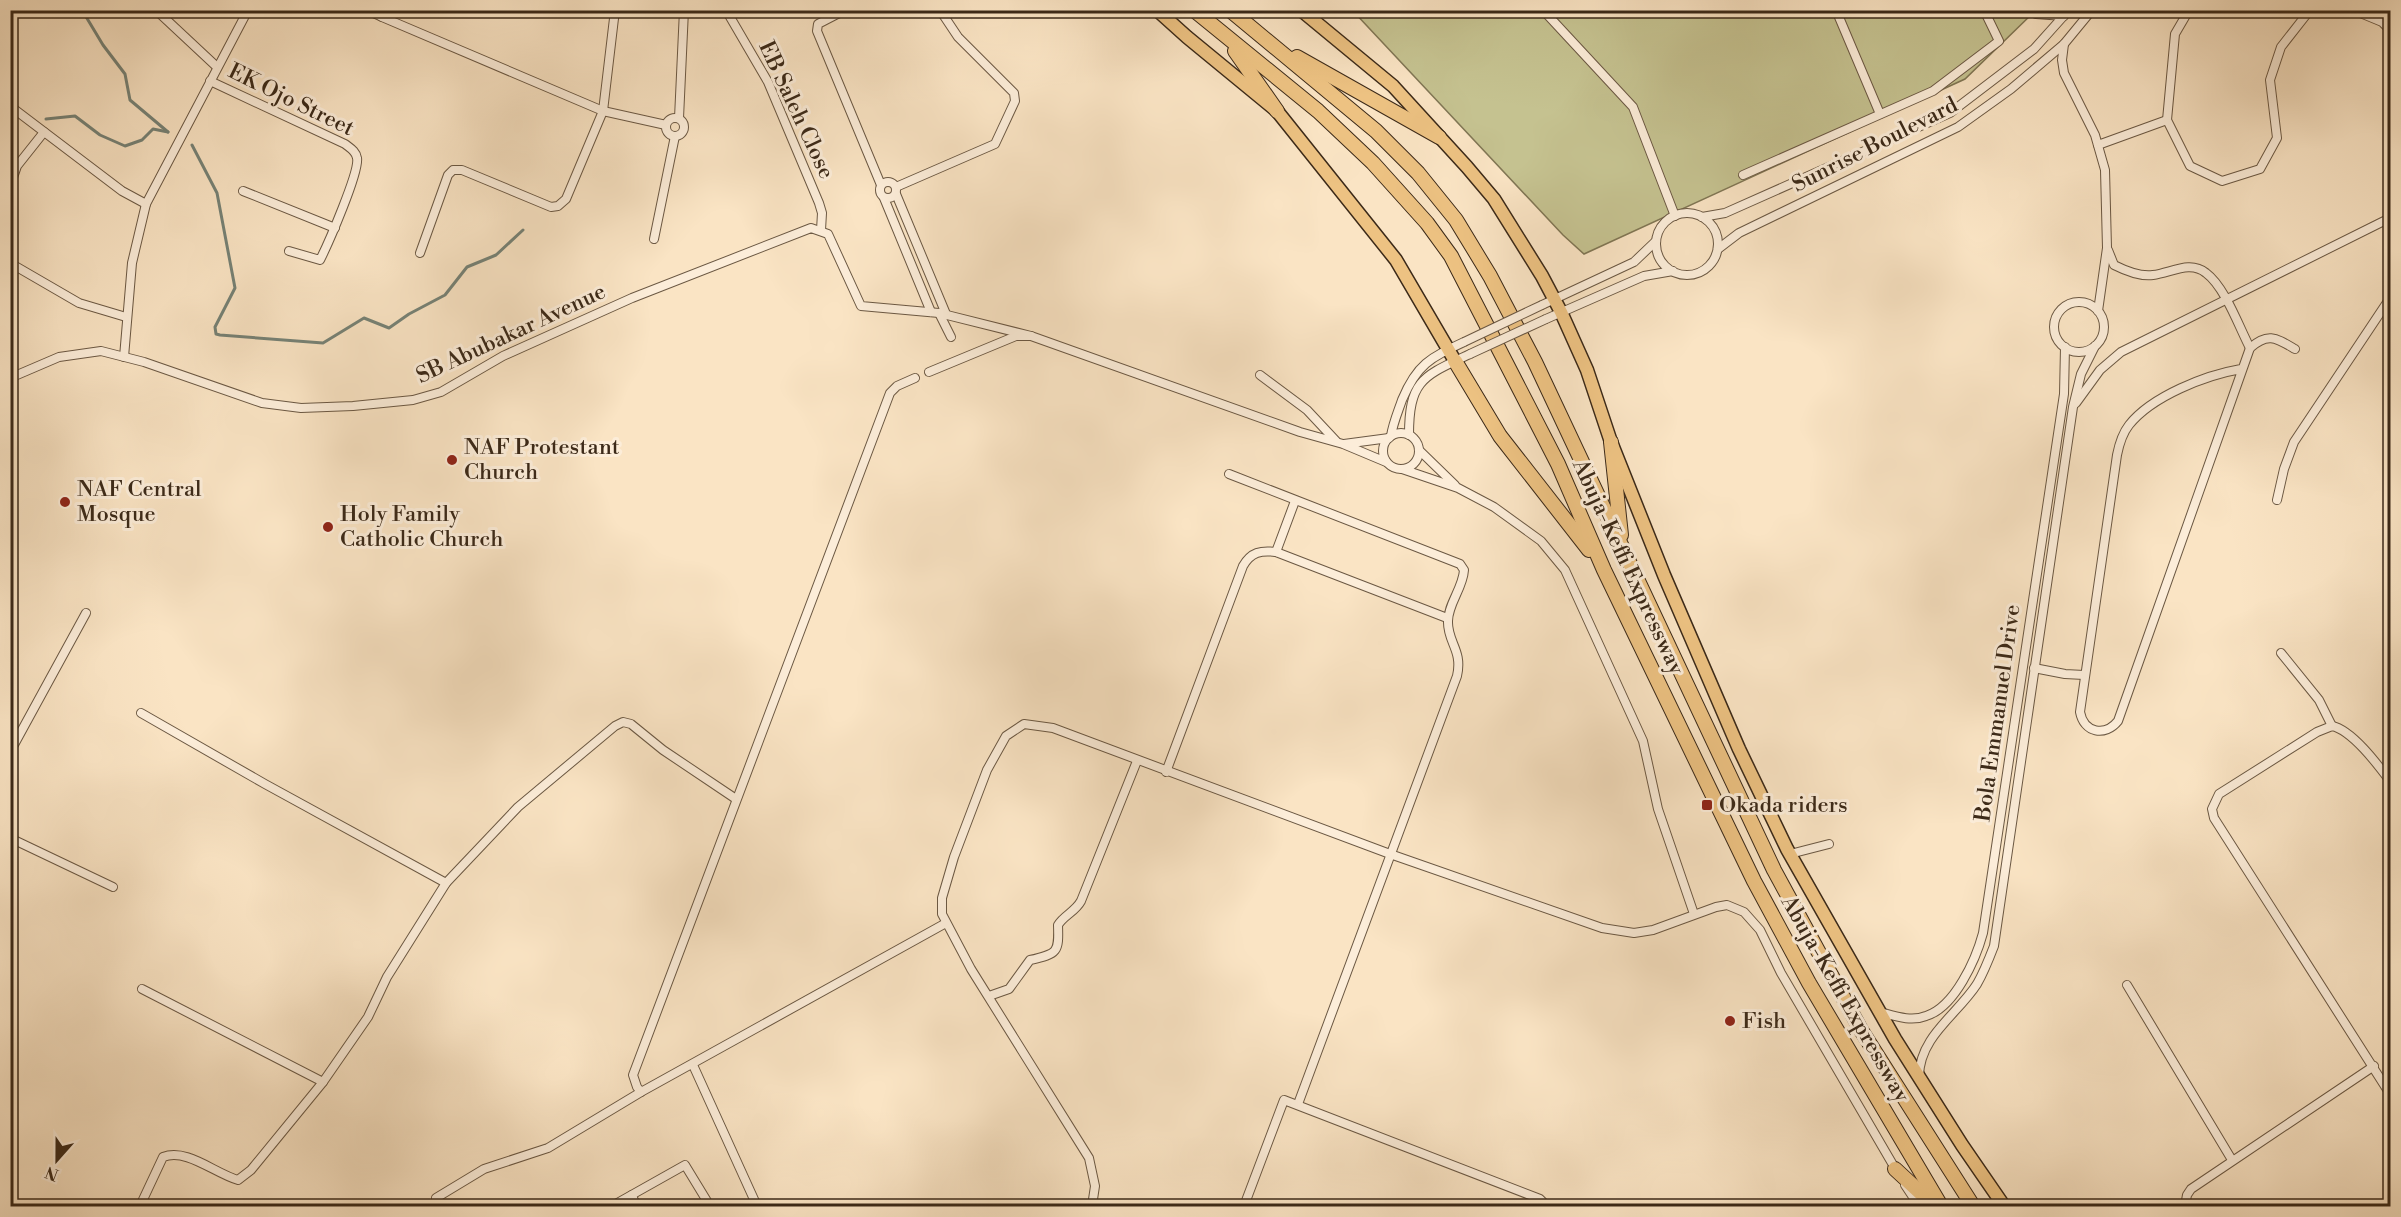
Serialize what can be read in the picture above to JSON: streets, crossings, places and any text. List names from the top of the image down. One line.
{"streets":{"highway":["Abuja-Keffi Expressway"],"street":["EK Ojo Street","EB Saleh Close","Sunrise Boulevard","SB Abubakar Avenue","Bola Emmanuel Drive"]},"crossings":[["EB Saleh Close","SB Abubakar Avenue"],["Abuja-Keffi Expressway","Bola Emmanuel Drive"]],"places":{"other":["NAF Protestant Church","NAF Central Mosque","Holy Family Catholic Church","Fish"],"transit":["Okada riders"]},"north":"bottom"}
